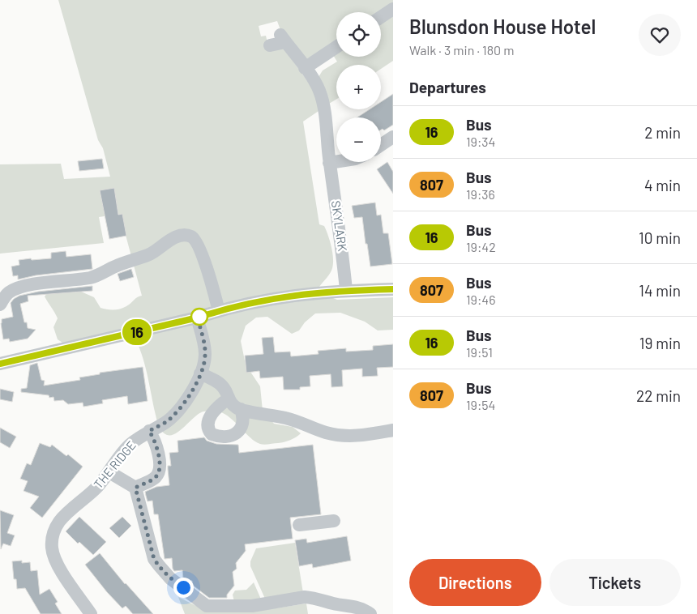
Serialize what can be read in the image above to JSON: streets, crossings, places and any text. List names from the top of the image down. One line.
{"streets":{"street":["SKYLARK","THE RIDGE"]},"lines":["bus line 16"],"page":{"on_map":"16","heading":[["Blunsdon House Hotel","Walk · 3 min · 180 m"],"Departures"],"map_buttons":["+","−"],"list":[{"mark":"16","name":"Bus","note":"19:34","value":"2 min"},{"mark":"807","name":"Bus","note":"19:36","value":"4 min"},{"mark":"16","name":"Bus","note":"19:42","value":"10 min"},{"mark":"807","name":"Bus","note":"19:46","value":"14 min"},{"mark":"16","name":"Bus","note":"19:51","value":"19 min"},{"mark":"807","name":"Bus","note":"19:54","value":"22 min"}],"buttons":["Directions","Tickets"]}}
